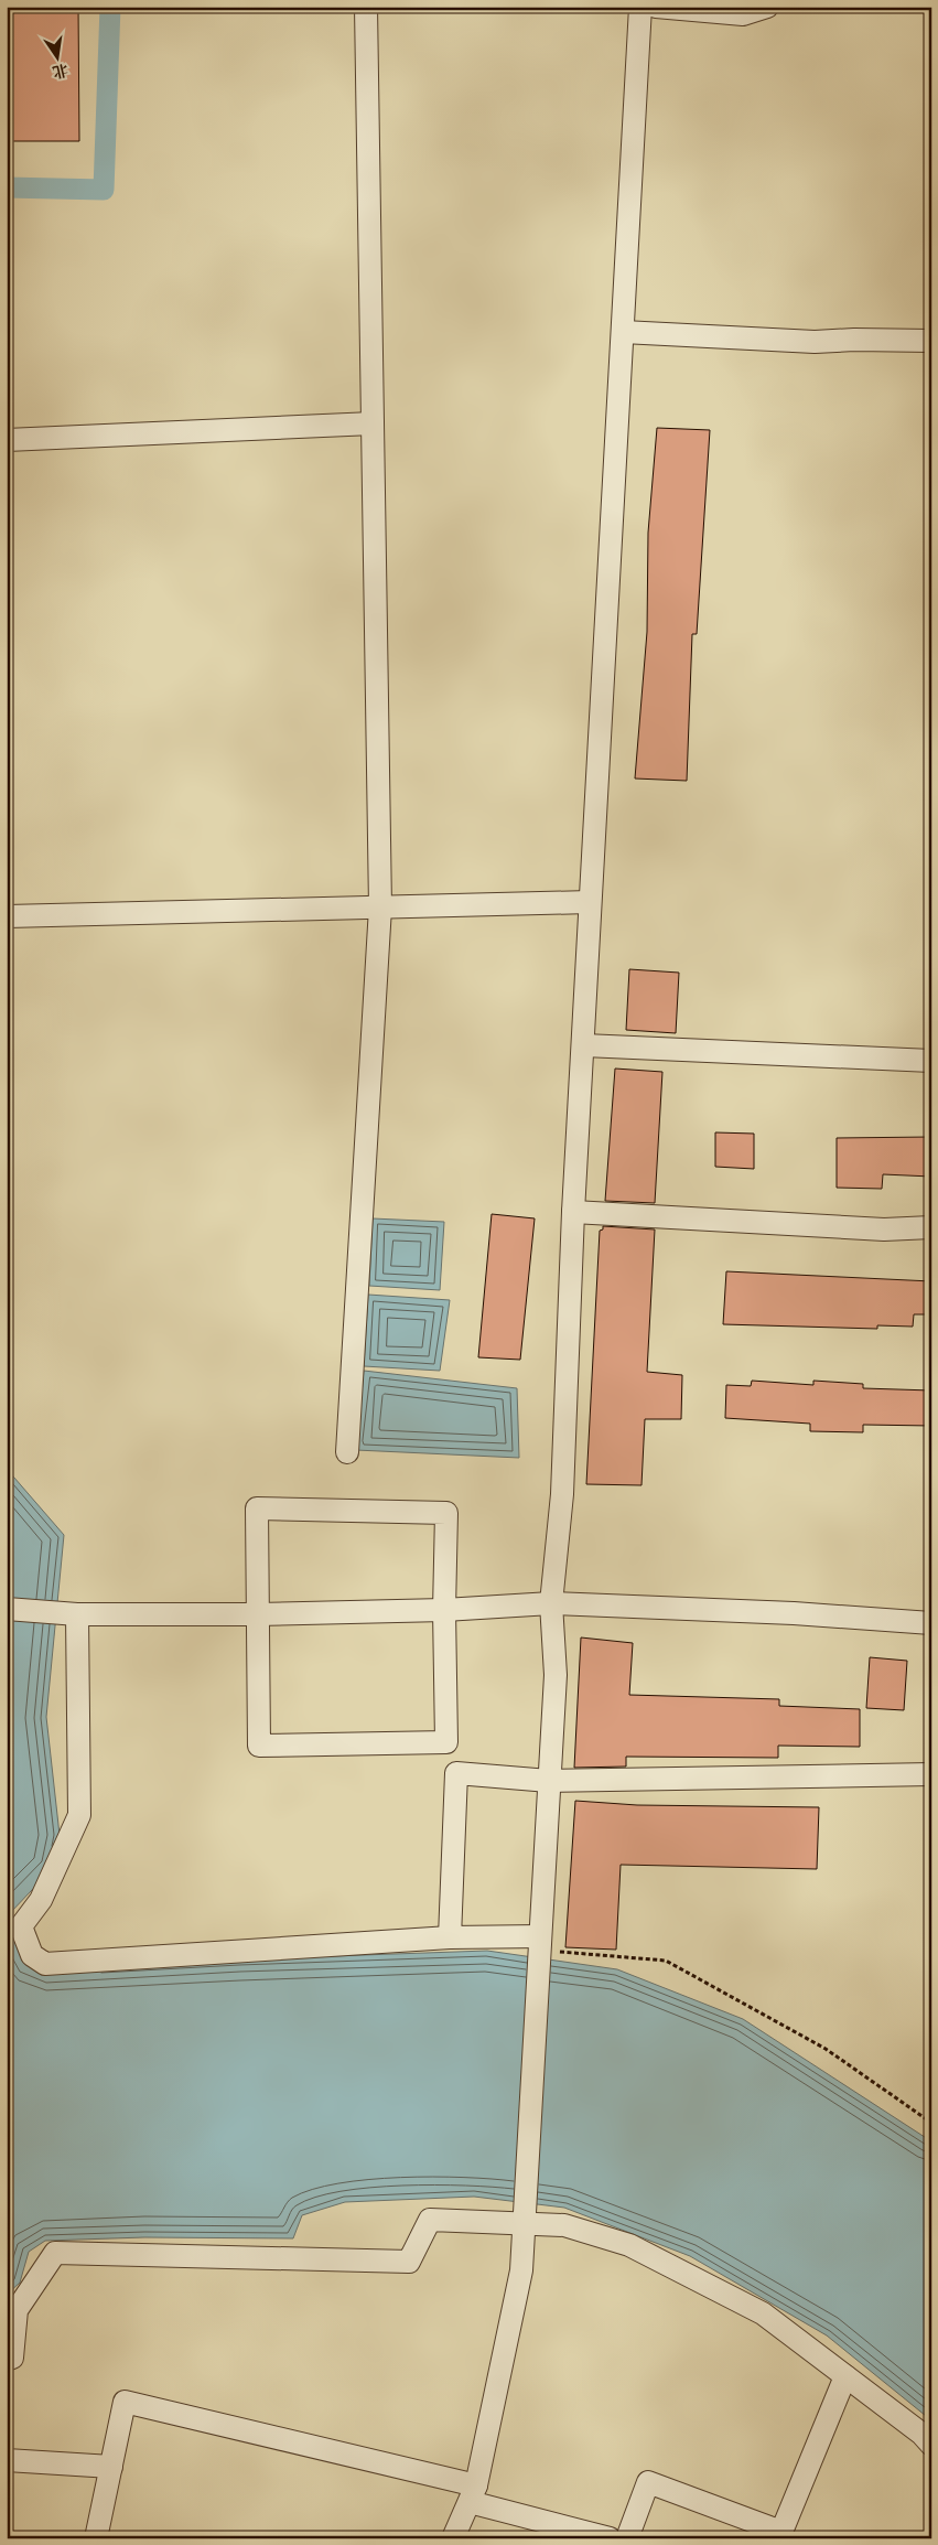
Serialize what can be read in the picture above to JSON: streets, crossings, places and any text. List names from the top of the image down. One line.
{"north":"bottom"}
